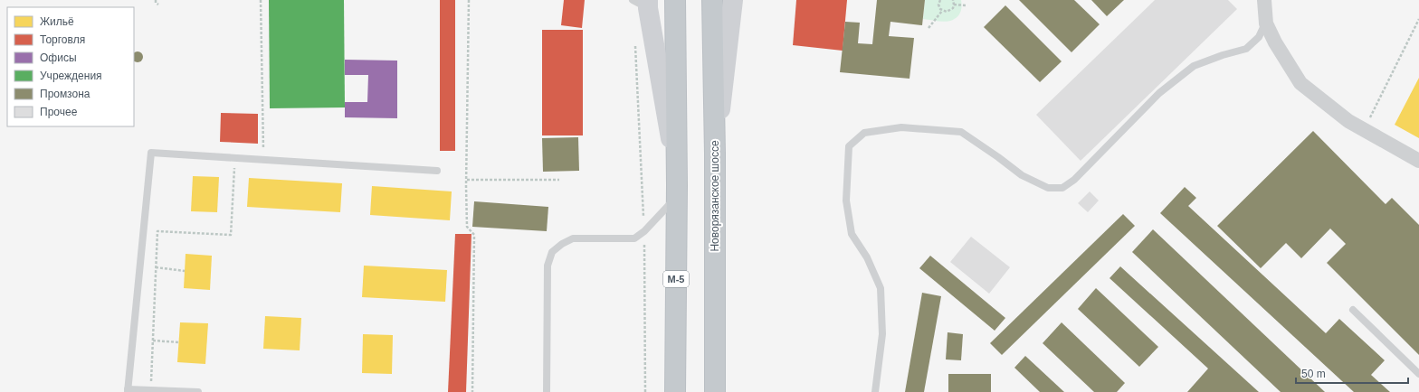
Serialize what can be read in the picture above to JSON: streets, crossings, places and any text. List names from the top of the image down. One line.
{"streets":{"highway":["Новорязанское шоссе","М-5"]},"legend":["Жильё","Торговля","Офисы","Учреждения","Промзона","Прочее"],"scale_bar":"50 m"}
